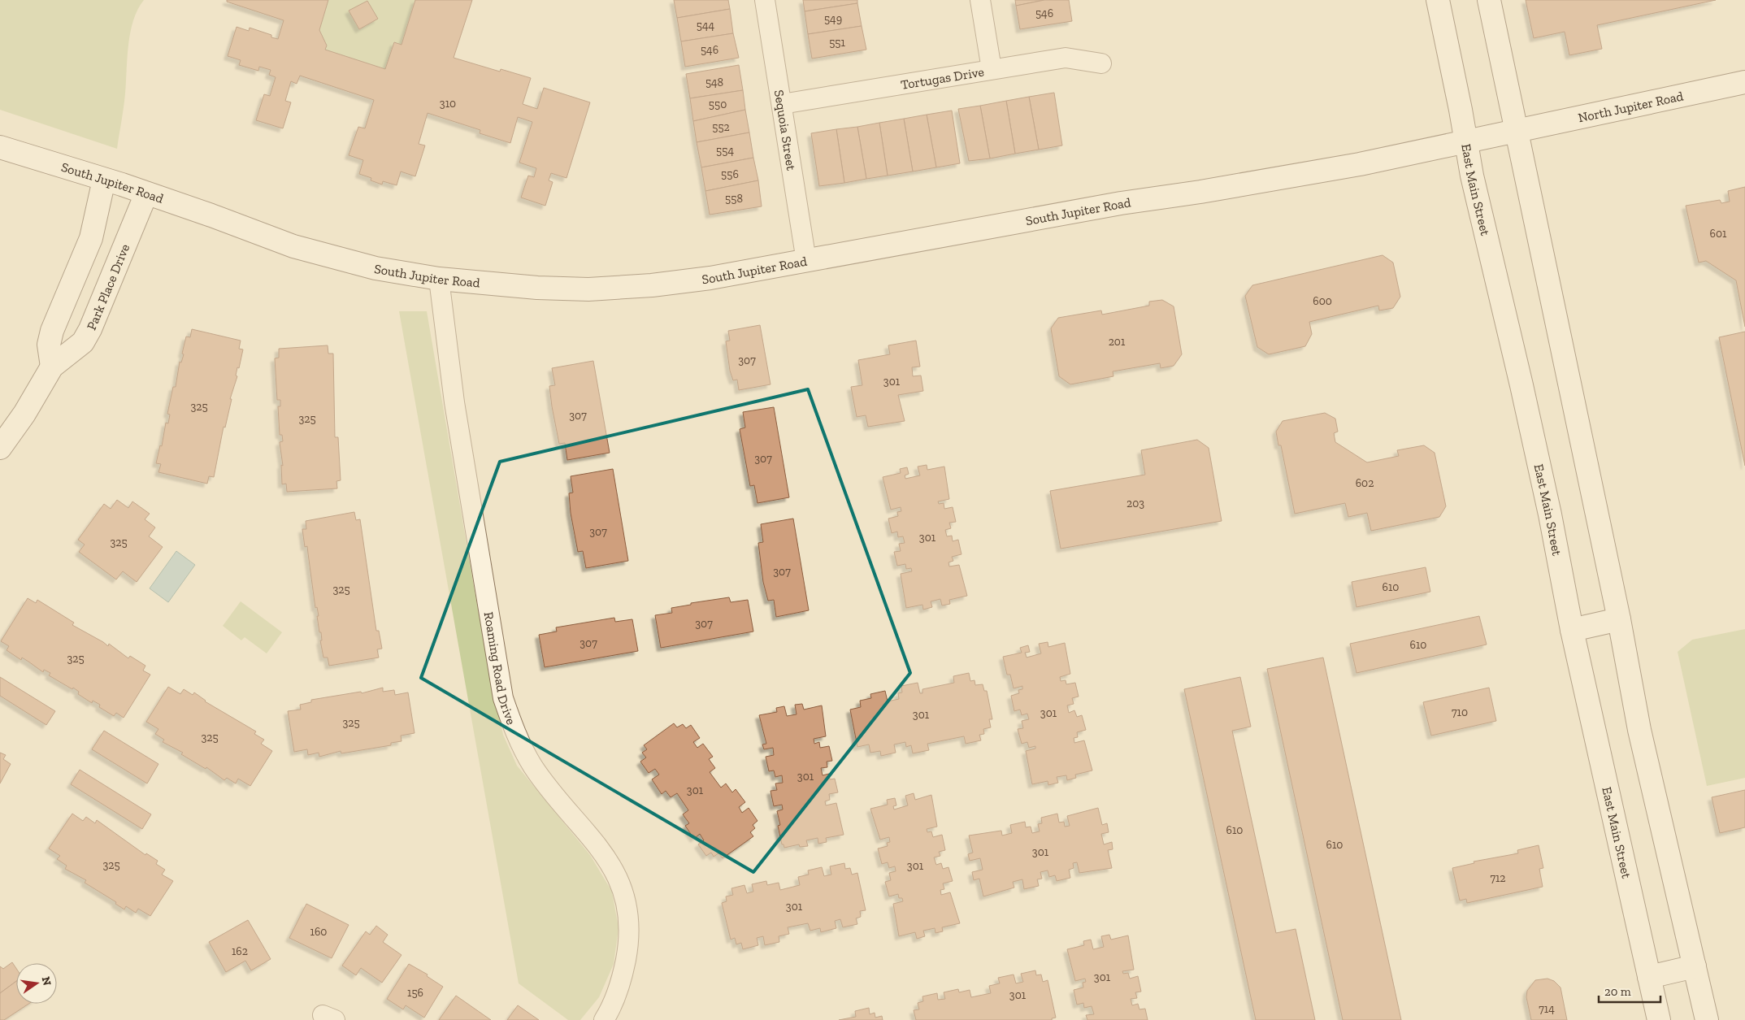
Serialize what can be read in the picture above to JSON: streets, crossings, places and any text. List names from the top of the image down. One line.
{"streets":{"street":["Tortugas Drive","North Jupiter Road","Sequoia Street","South Jupiter Road","East Main Street","Park Place Drive","Roaming Road Drive"]},"crossings":[["Tortugas Drive","Sequoia Street"],["North Jupiter Road","South Jupiter Road"],["Sequoia Street","South Jupiter Road"],["South Jupiter Road","East Main Street"],["South Jupiter Road","Park Place Drive"],["South Jupiter Road","Roaming Road Drive"]],"house_numbers":["546","549","544","551","546","548","310","550","552","554","556","558","601","600","201","307","301","325","307","325","307","602","203","307","301","325","307","610","325","307","307","610","325","710","301","301","325","325","301","301","610","610","301","325","301","712","301","160","162","301","156","301","714"],"scale_bar":"20 m","north":"right"}
